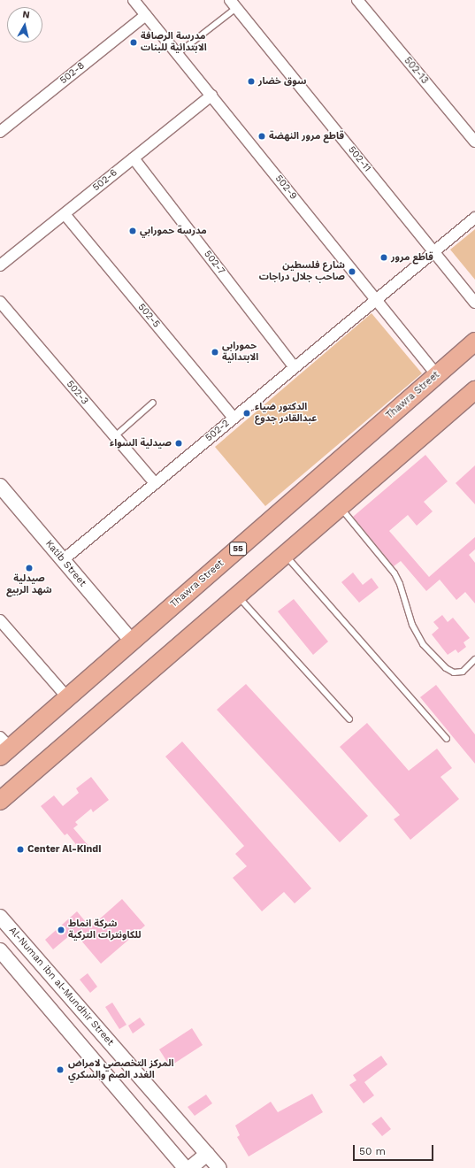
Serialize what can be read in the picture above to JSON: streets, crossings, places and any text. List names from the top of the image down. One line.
{"streets":{"main road":["Thawra Street","55"],"street":["502-13","502-8","502-11","502-6","502-9","502-7","502-5","502-3","502-2","Katib Street","Al-Numan ibn al-Mundhir Street"]},"crossings":[["502-8","502-9"],["502-11","502-2"],["502-6","502-9"],["502-6","502-7"],["502-6","502-5"],["502-9","Thawra Street"],["502-9","502-2"],["502-7","502-2"],["502-5","502-2"],["502-3","502-2"],["Thawra Street","Katib Street"],["502-2","Katib Street"]],"places":["مدرسة الرصافة الابتدائية للبنات","سوق خضار","قاطع مرور النهضة","مدرسة حمورابي","قاطع مرور","شارع فلسطين صاحب جلال دراجات","حمورابي الابتدائية","الدكتور ضياء عبدالقادر جدوع","صيدلية السواء","صيدلية شهد الربيع","Center Al-Kindi","شركة انماط للكاونترات التركية","المركز التخصصي لامراض الغدد الصم والسكري"],"scale_bar":"50 m","north":"top"}
